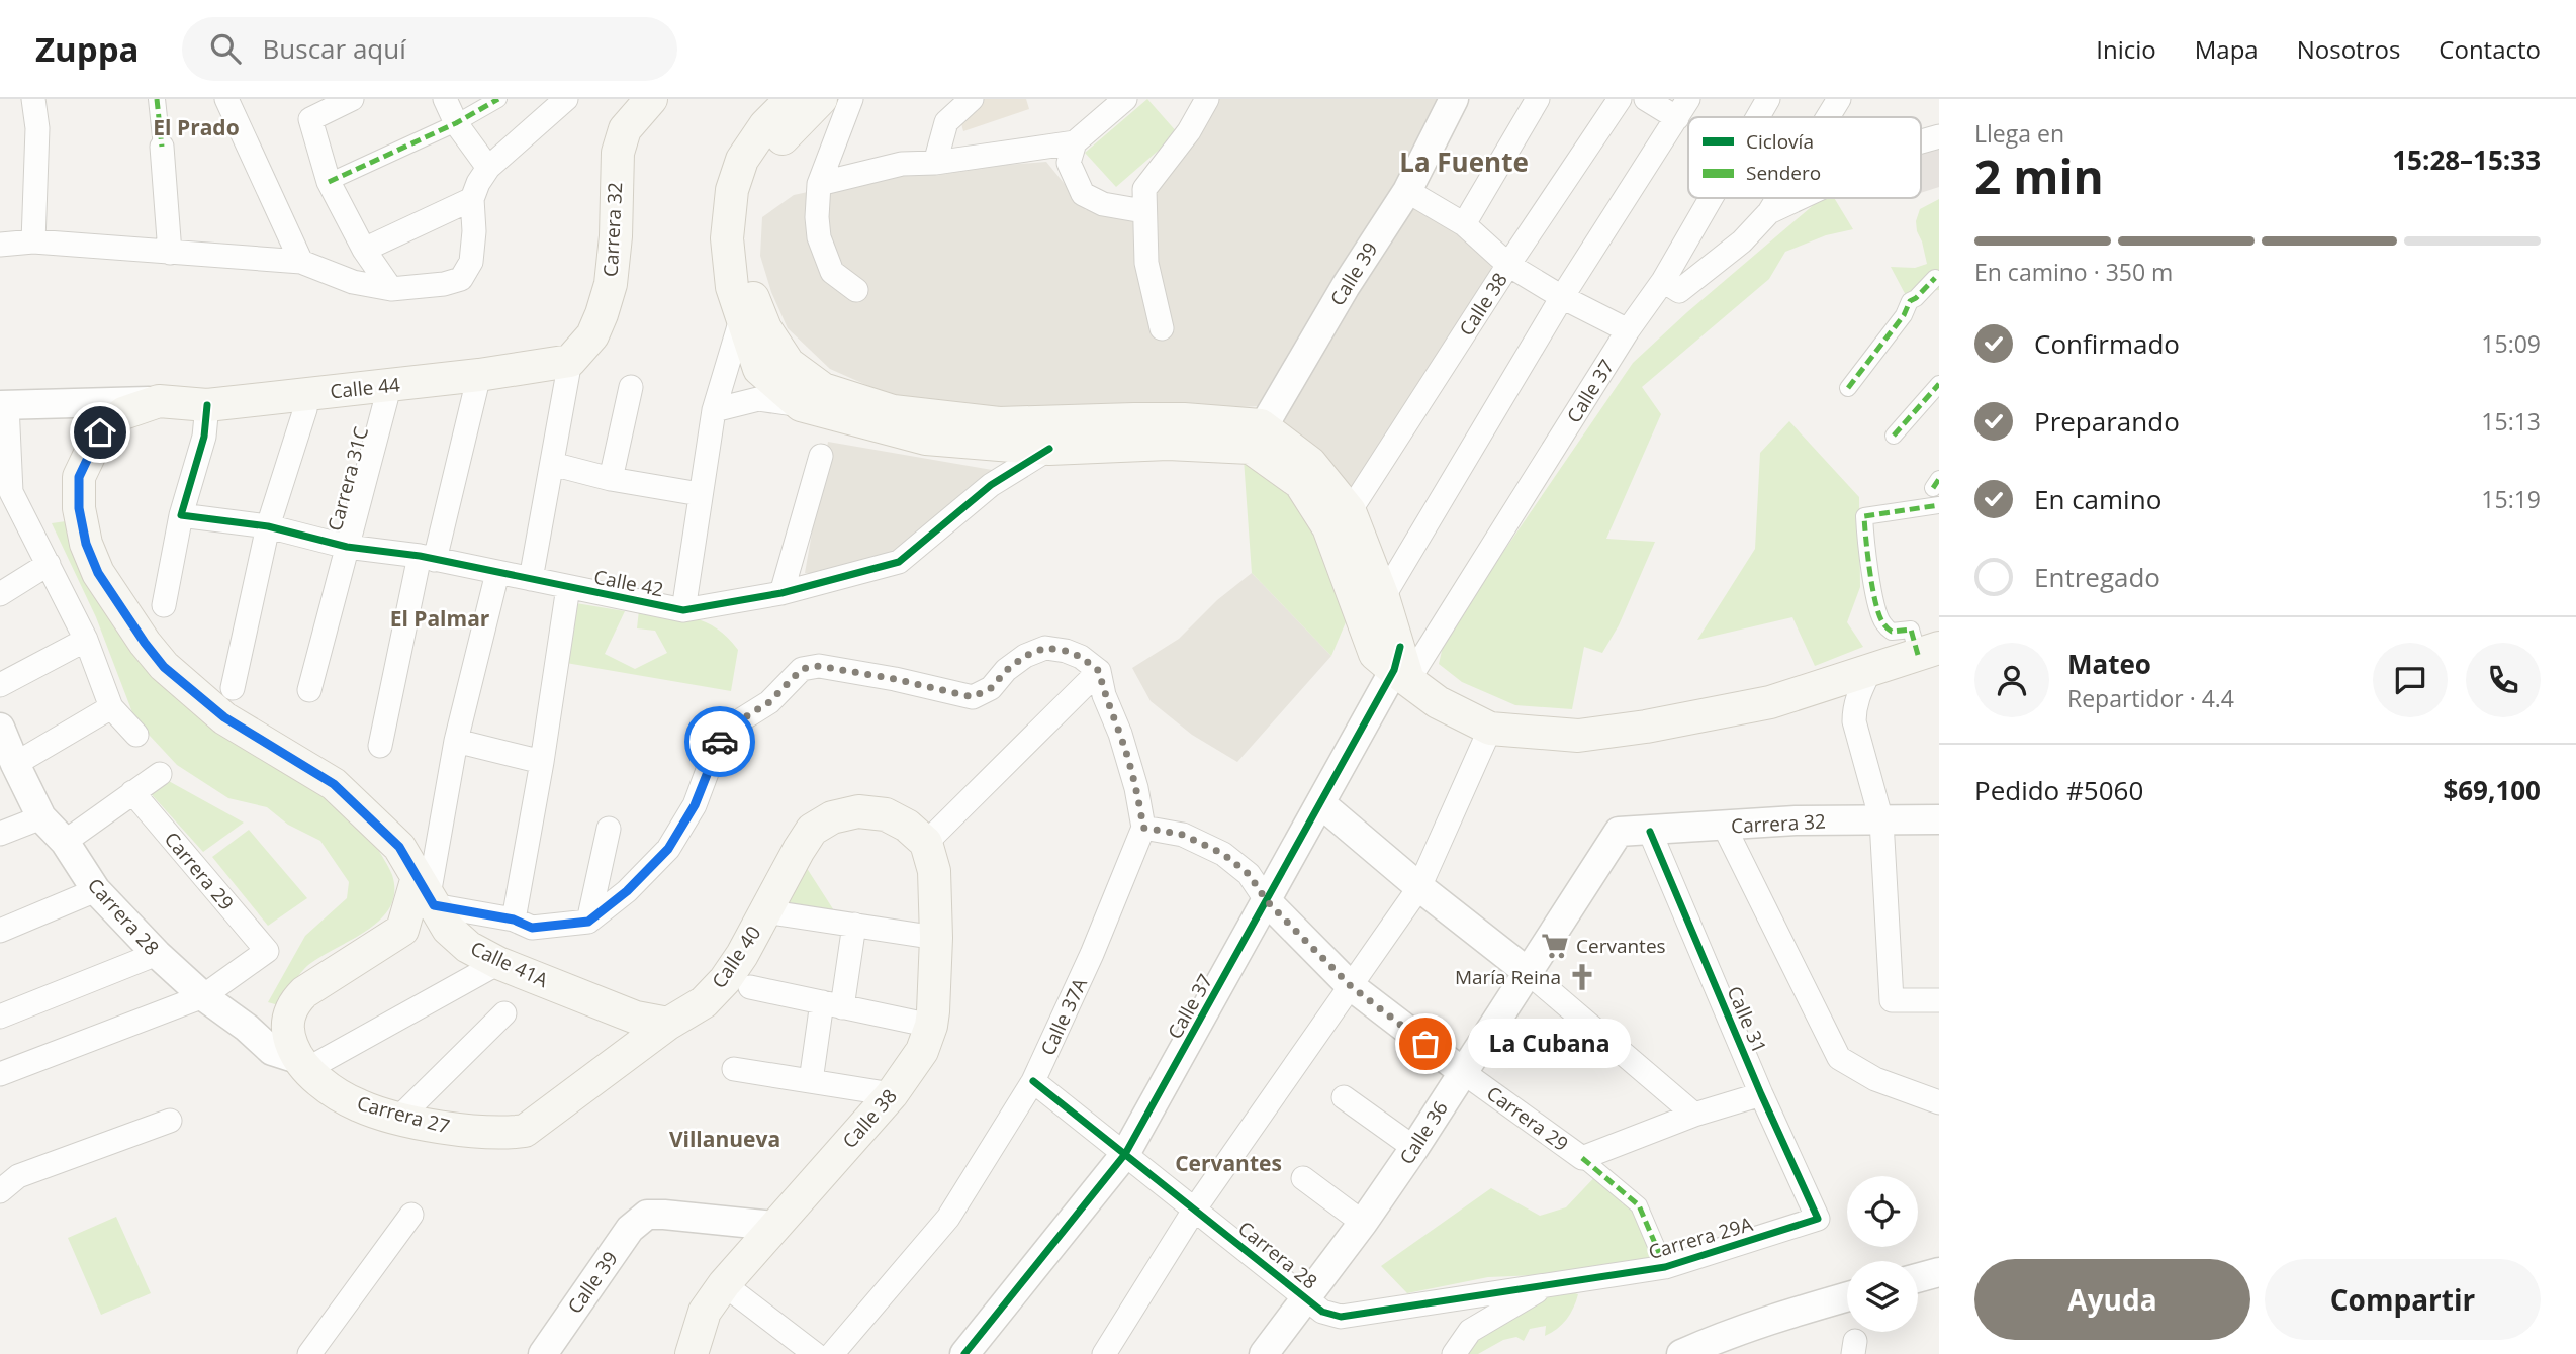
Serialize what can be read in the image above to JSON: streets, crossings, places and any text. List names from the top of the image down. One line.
{"streets":{"main road":["Carrera 32","Calle 38","Calle 44","Calle 40","Calle 41A","Carrera 27"],"street":["Calle 39","Calle 37","Carrera 31C","Calle 42","Carrera 29","Carrera 28","Calle 37A","Calle 31","Calle 36","Carrera 29A"]},"crossings":[["Carrera 32","Calle 44"],["Carrera 32","Calle 31"],["Carrera 32","Calle 36"],["Calle 39","Calle 38"],["Calle 38","Calle 40"],["Calle 44","Calle 41A"],["Calle 37","Carrera 29"],["Calle 37","Carrera 28"],["Carrera 31C","Calle 42"],["Carrera 29","Carrera 28"],["Carrera 29","Calle 37A"],["Carrera 29","Calle 36"],["Carrera 28","Calle 37A"],["Carrera 28","Carrera 27"],["Carrera 28","Calle 36"],["Carrera 28","Carrera 29A"],["Calle 40","Calle 41A"],["Calle 41A","Carrera 27"],["Calle 31","Carrera 29A"]],"districts":["El Prado","La Fuente","El Palmar","Villanueva","Cervantes"],"places":{"supermarket":["Cervantes"],"church":["María Reina"],"other":["La Cubana"]},"legend":["Ciclovía","Sendero"],"page":{"header":"Zuppa","search":"Buscar aquí","nav":["Inicio","Mapa","Nosotros","Contacto"],"heading":["2 min","Llega en","15:28–15:33"],"panel":["Mateo","Repartidor · 4.4","Pedido #5060","$69,100"],"bar":"En camino · 350 m","list":[["Confirmado","15:09"],["Preparando","15:13"],["En camino","15:19"],"Entregado"],"bubble":"La Cubana","buttons":["Ayuda","Compartir"]}}
